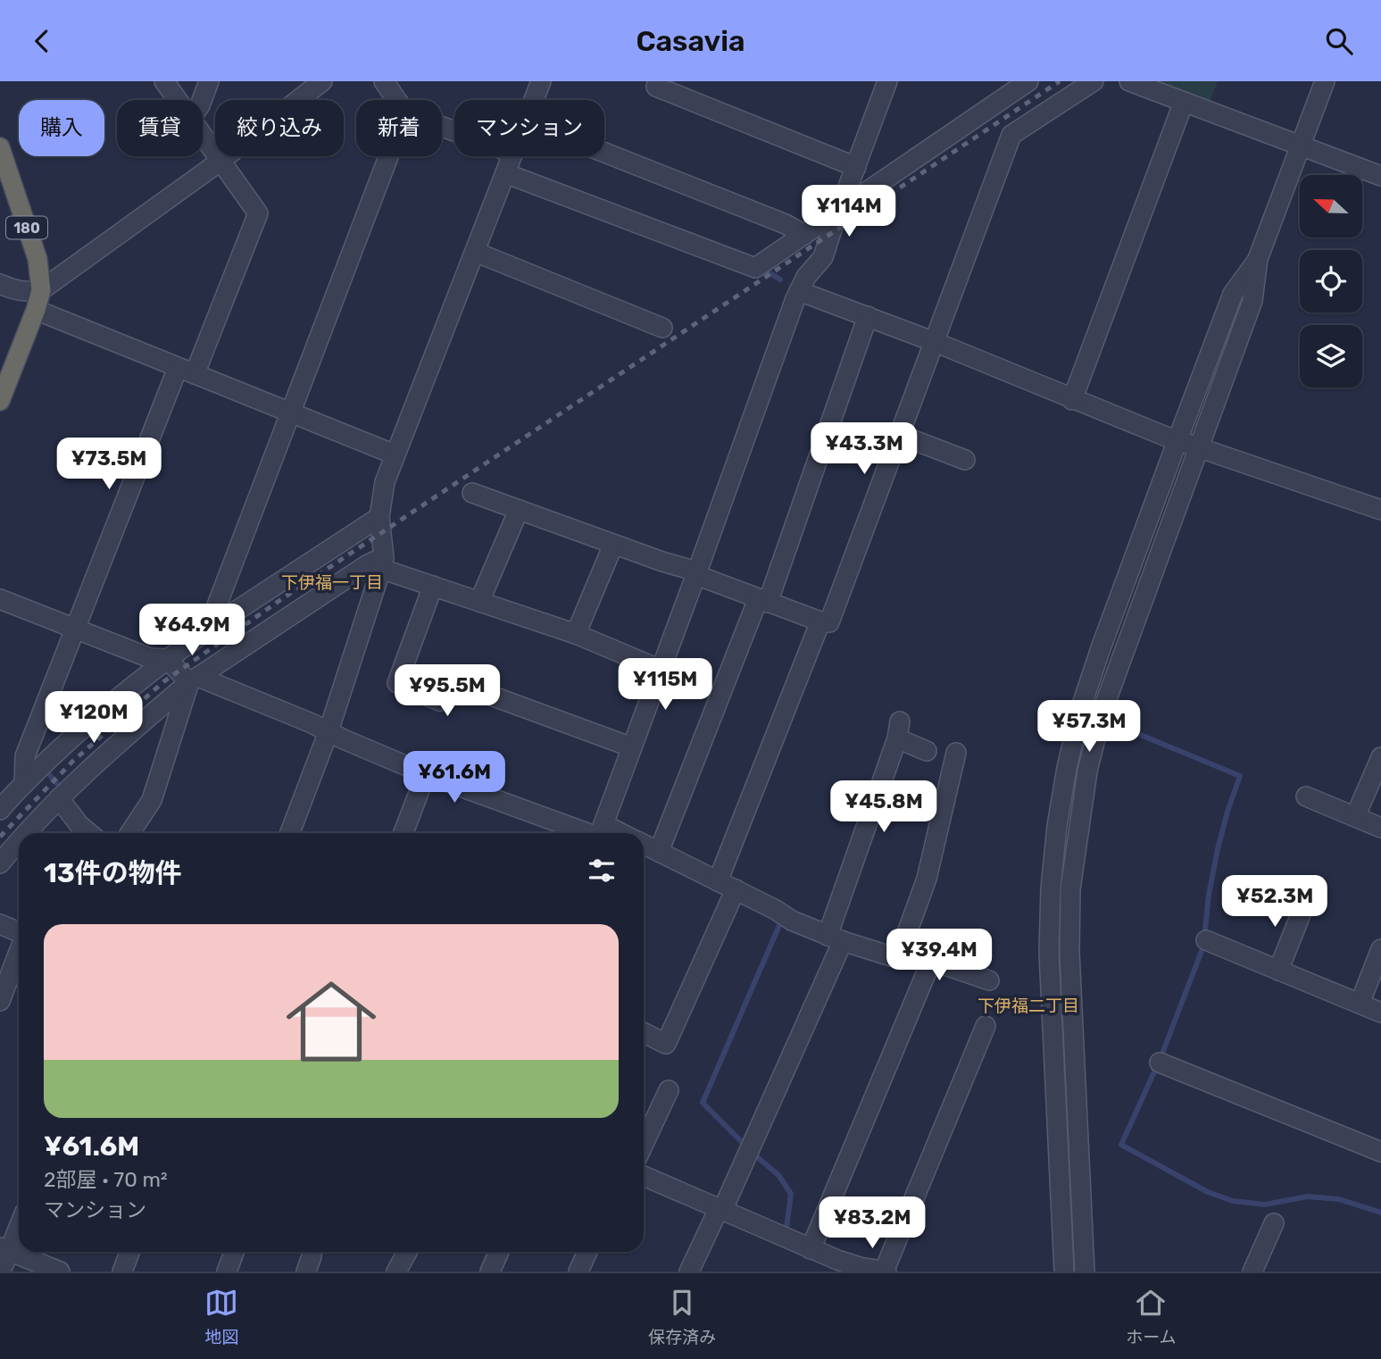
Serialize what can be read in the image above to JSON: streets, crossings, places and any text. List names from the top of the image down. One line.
{"streets":{"highway":["180"]},"districts":["下伊福一丁目","下伊福二丁目"],"north":"left","page":{"header":"Casavia","chip":["購入","賃貸","絞り込み","新着","マンション"],"price":["¥114M","¥43.3M","¥73.5M","¥64.9M","¥115M","¥95.5M","¥120M","¥57.3M","¥61.6M","¥45.8M","¥52.3M","¥39.4M","¥83.2M"],"heading":"13件の物件","list":[{"name":"¥61.6M","note":"2部屋 · 70 m² · マンション"}],"tabs":["地図","保存済み","ホーム"]}}
